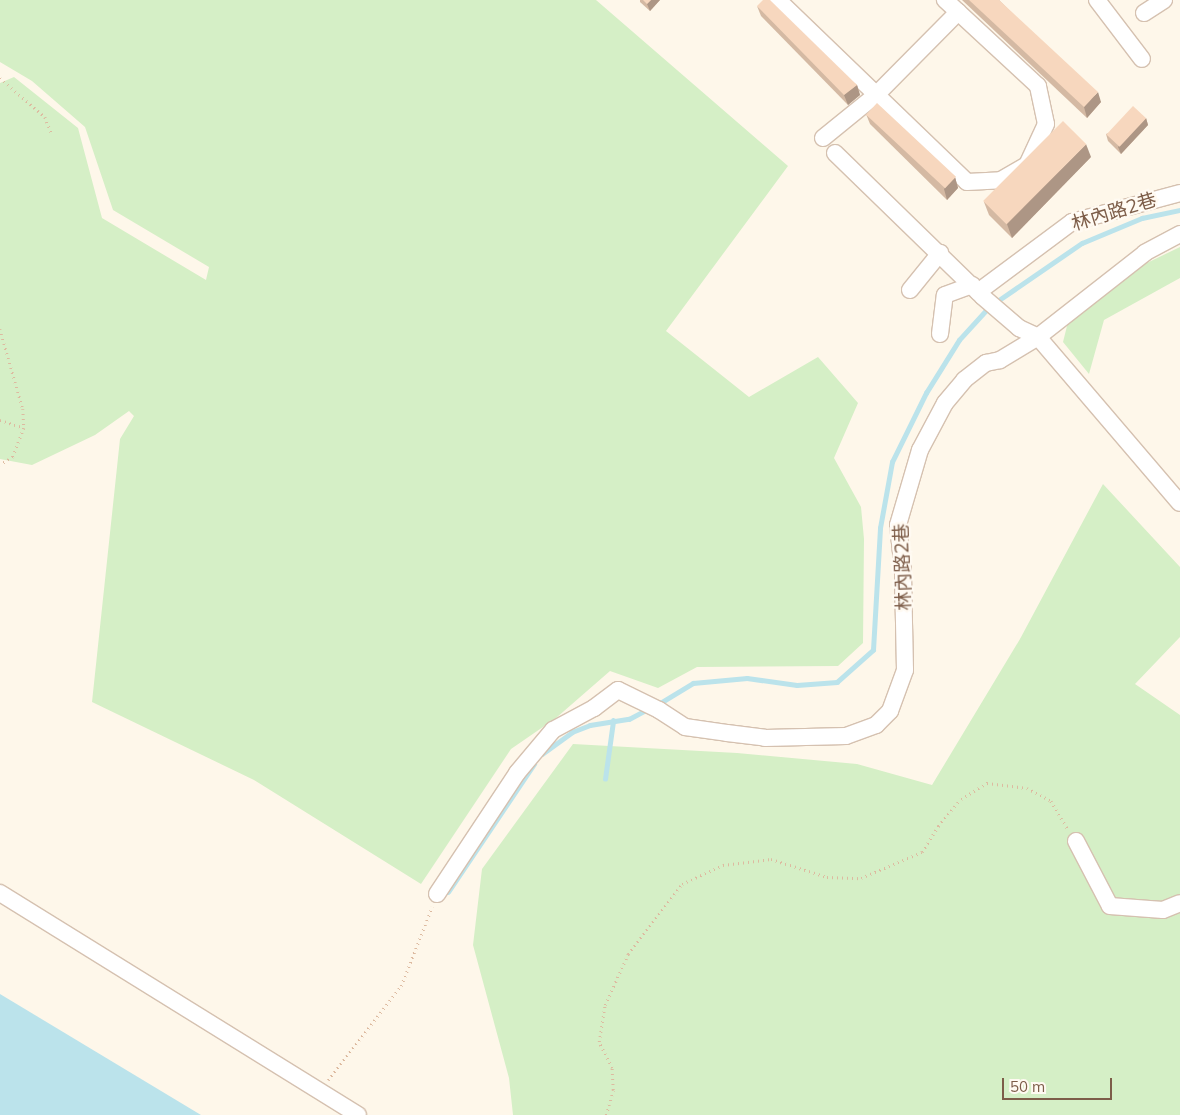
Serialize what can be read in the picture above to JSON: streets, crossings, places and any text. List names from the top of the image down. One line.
{"streets":{"street":["林內路2巷"]},"scale_bar":"50 m"}
